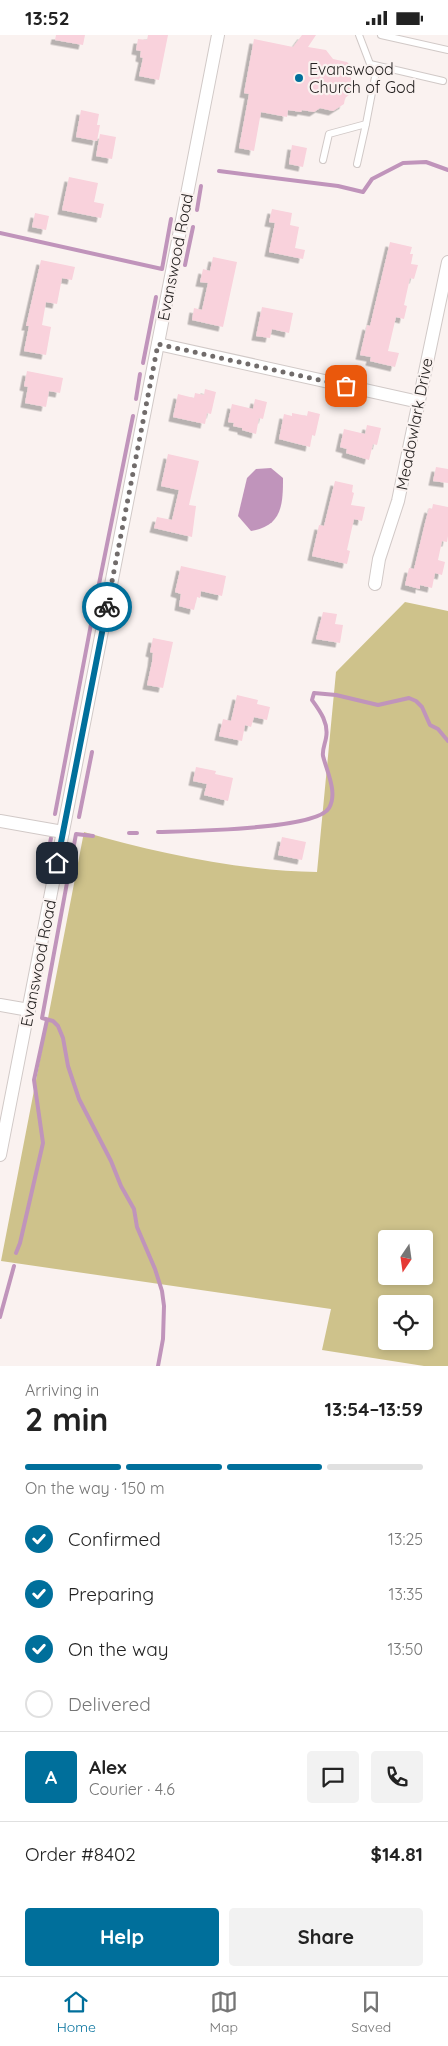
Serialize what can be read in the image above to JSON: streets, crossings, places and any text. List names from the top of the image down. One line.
{"streets":{"street":["Evanswood Road","Meadowlark Drive"]},"places":["Evanswood Church of God"],"north":"bottom","page":{"status":"13:52","heading":["2 min","Arriving in","13:54–13:59"],"panel":["Alex","Courier · 4.6","Order #8402","$14.81"],"bar":"On the way · 150 m","list":[["Confirmed","13:25"],["Preparing","13:35"],["On the way","13:50"],"Delivered"],"round":"A","buttons":["Help","Share"],"tabs":["Home","Map","Saved"]}}
